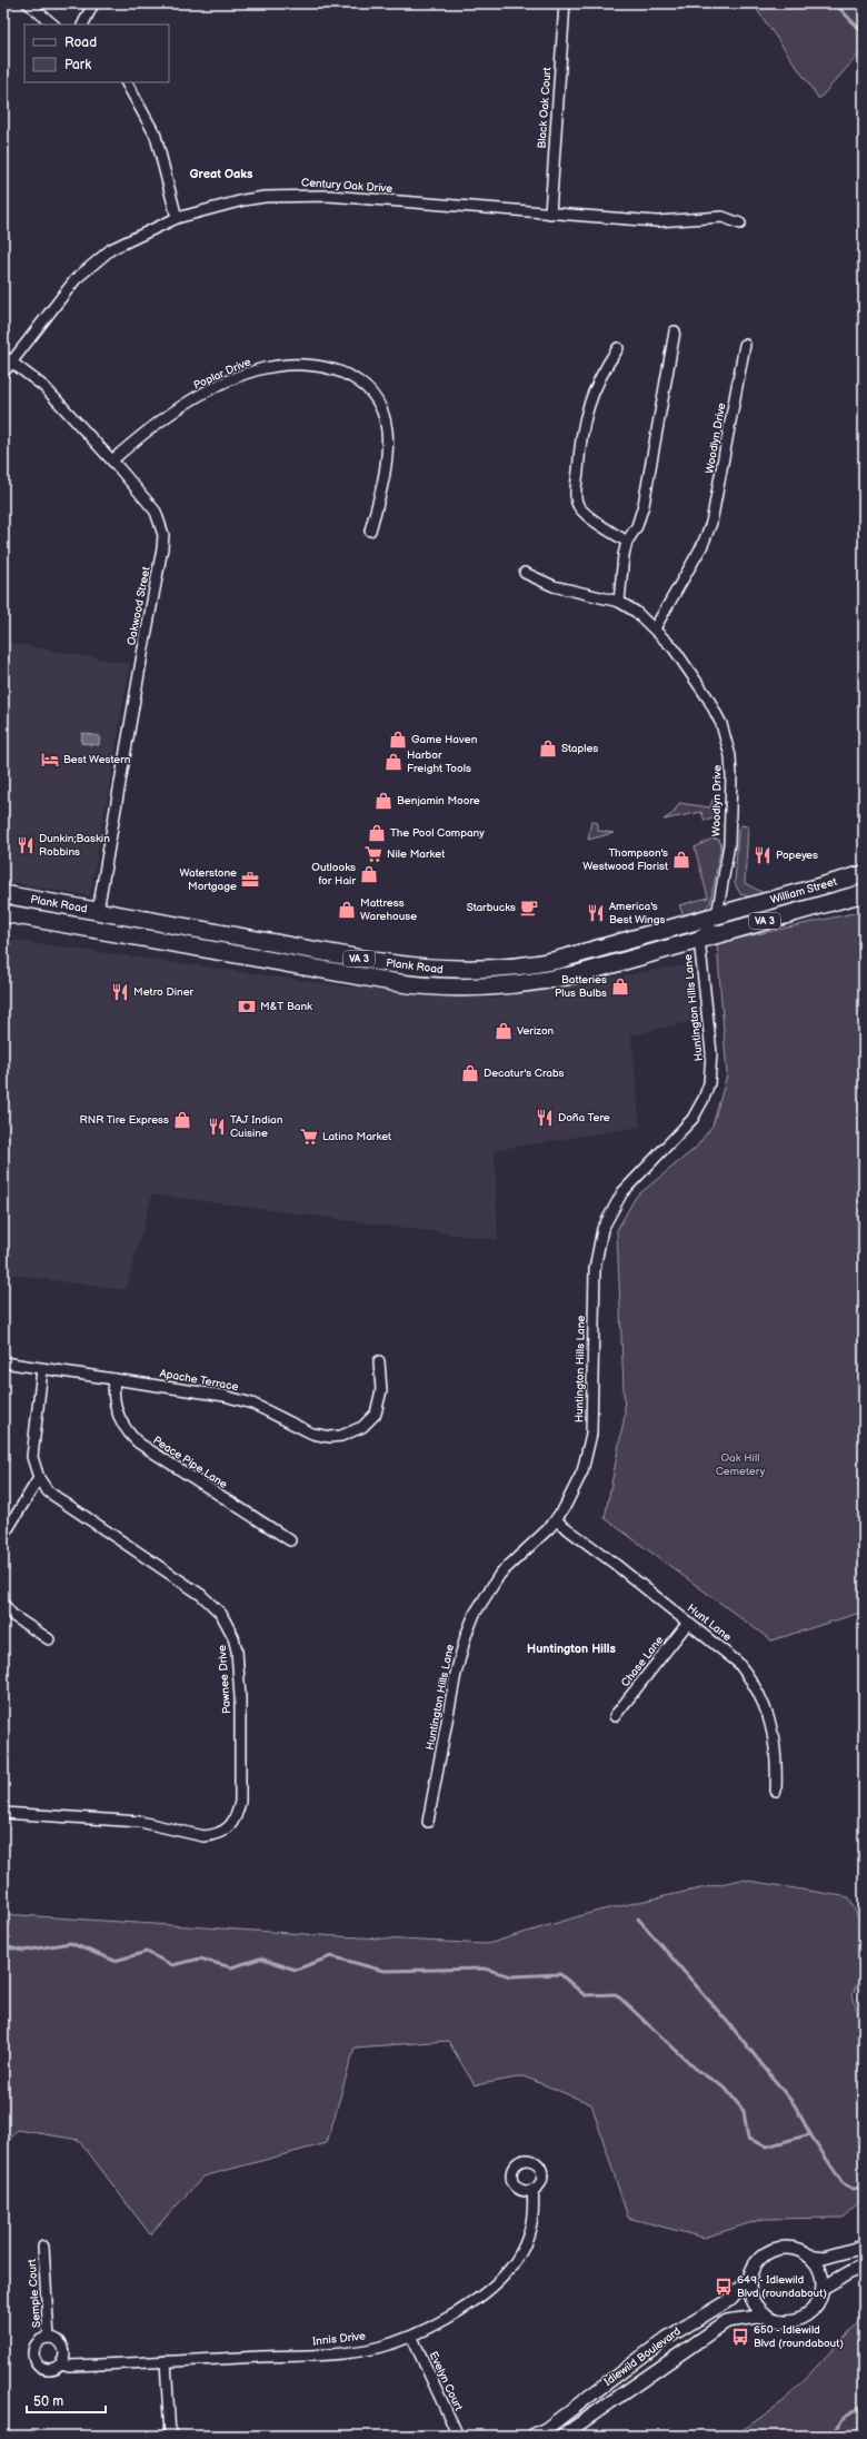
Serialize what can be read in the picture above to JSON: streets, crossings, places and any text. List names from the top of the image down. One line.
{"streets":{"highway":["William Street","Plank Road","VA 3"],"street":["Black Oak Court","Century Oak Drive","Poplar Drive","Woodlyn Drive","Oakwood Street","Huntington Hills Lane","Apache Terrace","Peace Pipe Lane","Hunt Lane","Chase Lane","Pawnee Drive","Semple Court","Innis Drive","Idlewild Boulevard","Evelyn Court"]},"crossings":[["Black Oak Court","Century Oak Drive"],["Century Oak Drive","Oakwood Street"],["Poplar Drive","Oakwood Street"],["Woodlyn Drive","William Street"],["Woodlyn Drive","Plank Road"],["Woodlyn Drive","Huntington Hills Lane"],["Oakwood Street","Plank Road"],["William Street","Plank Road"],["William Street","Huntington Hills Lane"],["Plank Road","Huntington Hills Lane"],["Huntington Hills Lane","Hunt Lane"],["Apache Terrace","Peace Pipe Lane"],["Hunt Lane","Chase Lane"],["Semple Court","Innis Drive"],["Innis Drive","Evelyn Court"]],"districts":["Great Oaks","Huntington Hills"],"parks":["Oak Hill Cemetery"],"places":{"shop":["Game Haven","Staples","Harbor Freight Tools","Benjamin Moore","The Pool Company","Thompson's Westwood Florist","Outlooks for Hair","Mattress Warehouse","Batteries Plus Bulbs","Verizon","Decatur's Crabs","RNR Tire Express"],"hotel":["Best Western"],"restaurant":["Dunkin;Baskin Robbins","Popeyes","America's Best Wings","Metro Diner","Doña Tere","TAJ Indian Cuisine"],"supermarket":["Nile Market","Latino Market"],"office":["Waterstone Mortgage"],"cafe":["Starbucks"],"bank":["M&T Bank"],"bus stop":["649 - Idlewild Blvd (roundabout)","650 - Idlewild Blvd (roundabout)"]},"legend":["Road","Park"],"scale_bar":"50 m"}
